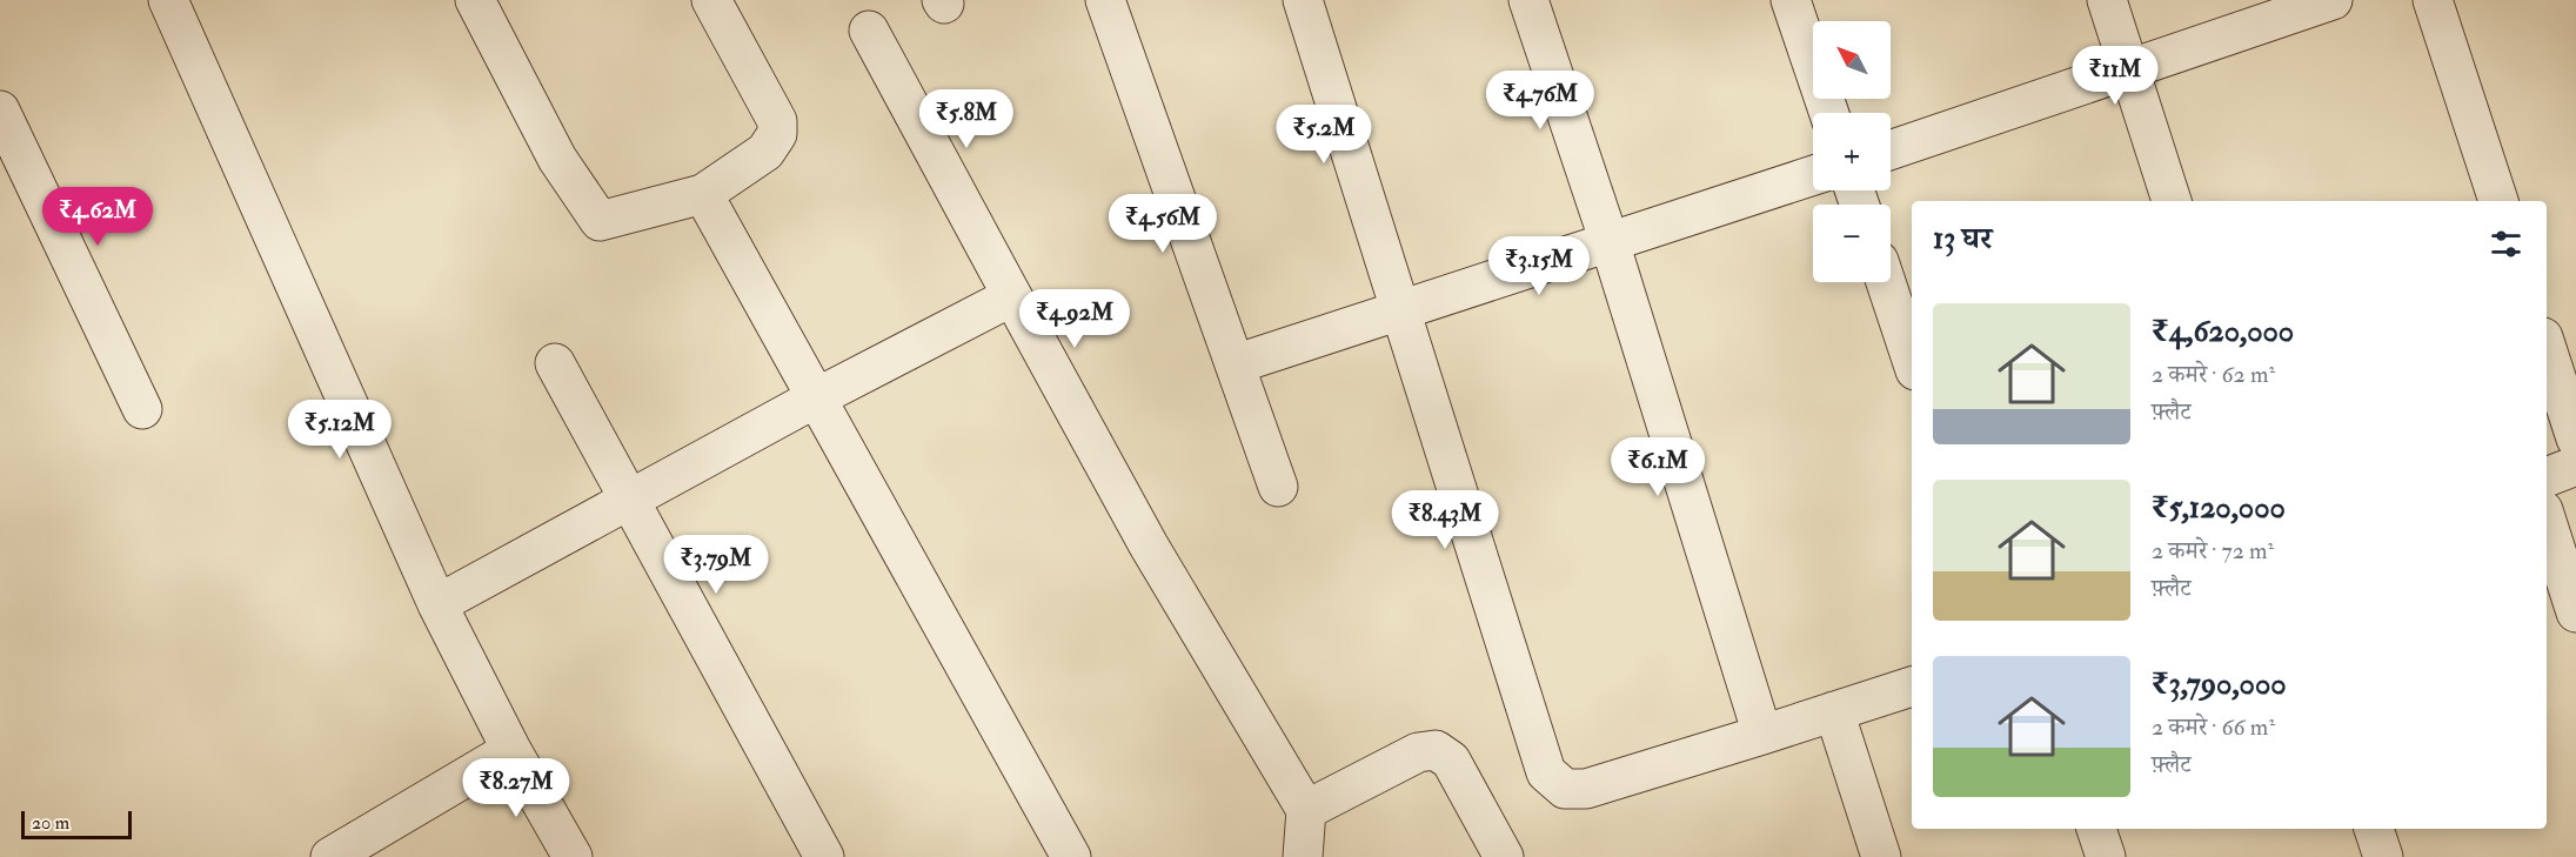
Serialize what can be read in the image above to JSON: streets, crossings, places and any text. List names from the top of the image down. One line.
{"scale_bar":"20 m","north":"top left","page":{"map_buttons":["+","−"],"price":["₹11M","₹4.76M","₹5.8M","₹5.2M","₹4.62M","₹4.56M","₹3.15M","₹4.92M","₹5.12M","₹6.1M","₹8.43M","₹3.79M","₹8.27M"],"heading":"13 घर","list":[{"name":"₹4,620,000","note":"2 कमरे · 62 m² · फ़्लैट"},{"name":"₹5,120,000","note":"2 कमरे · 72 m² · फ़्लैट"},{"name":"₹3,790,000","note":"2 कमरे · 66 m² · फ़्लैट"}],"scale":"20 m"}}
